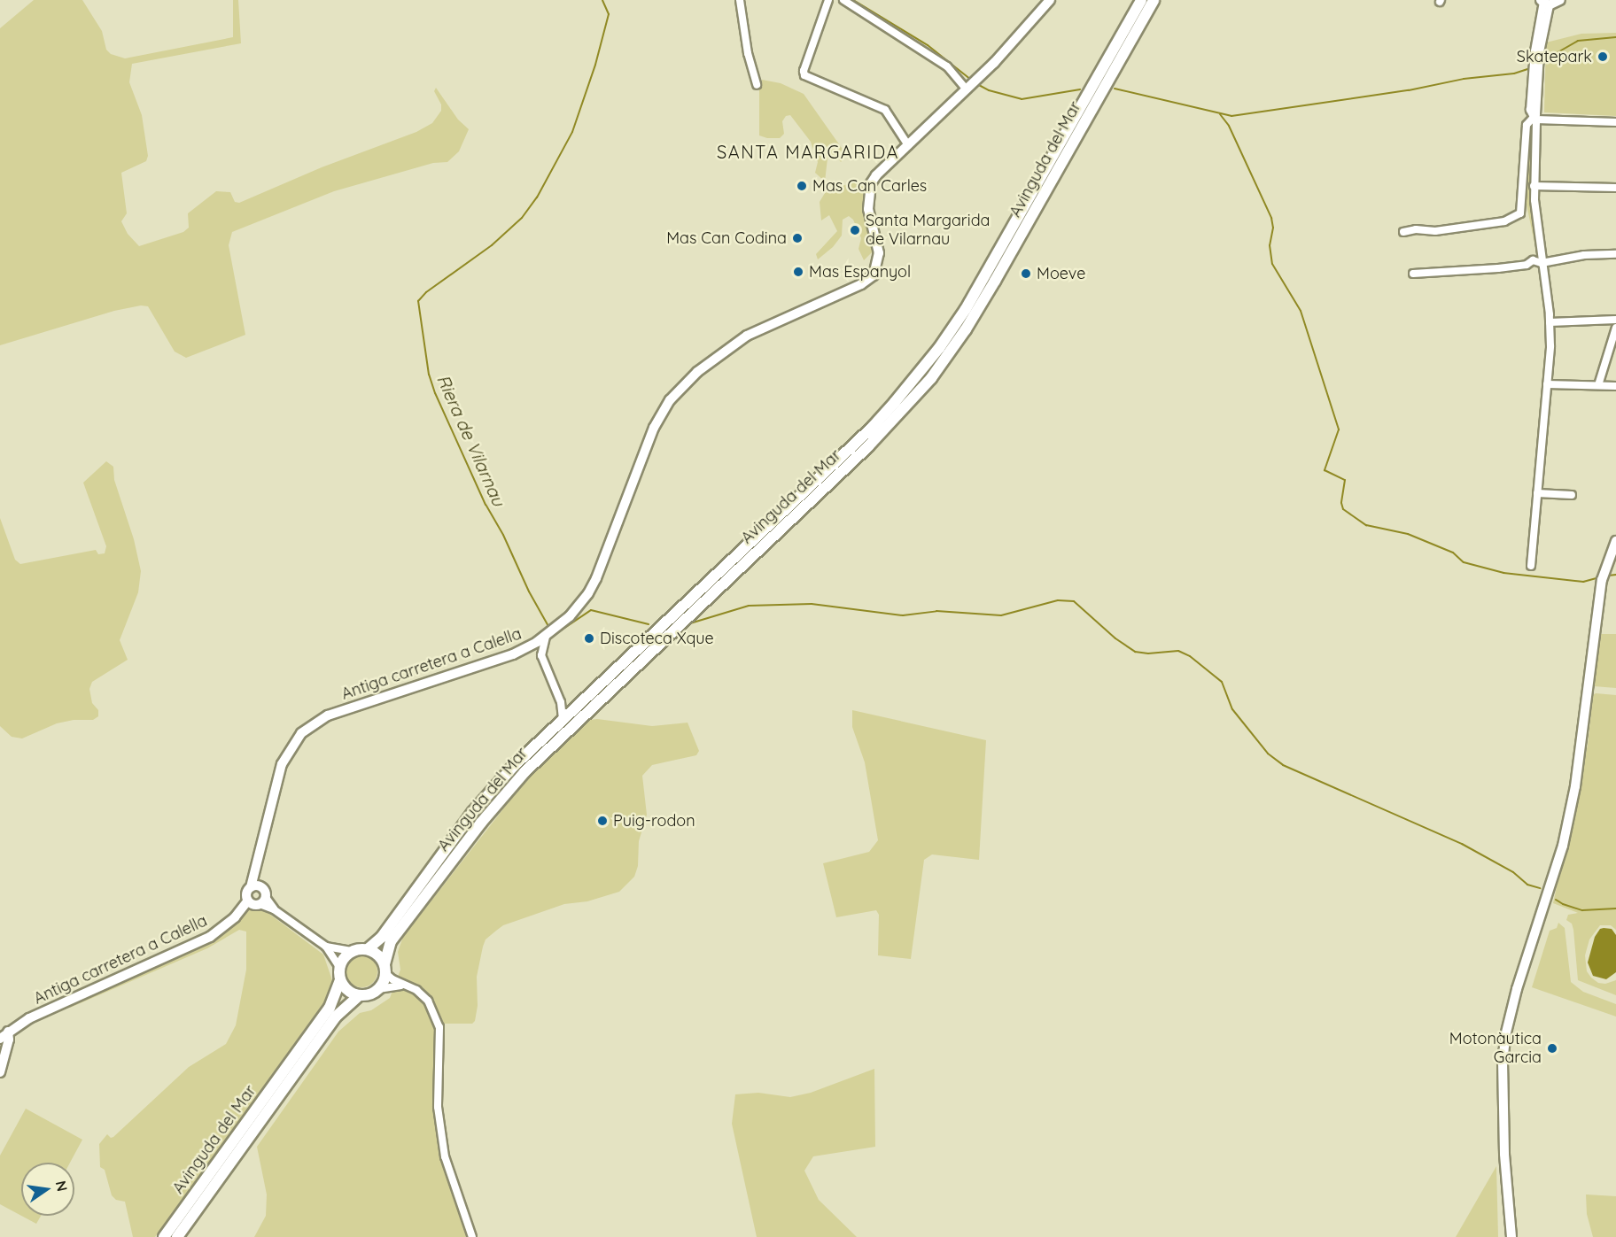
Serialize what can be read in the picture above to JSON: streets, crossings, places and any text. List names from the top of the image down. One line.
{"streets":{"main road":["Avinguda del Mar"],"street":["Antiga carretera a Calella"]},"districts":["SANTA MARGARIDA"],"water":["Riera de Vilarnau"],"places":["Skatepark","Mas Can Carles","Santa Margarida de Vilarnau","Mas Can Codina","Mas Espanyol","Moeve","Discoteca Xque","Puig-rodon","Motonàutica Garcia"],"north":"right"}
